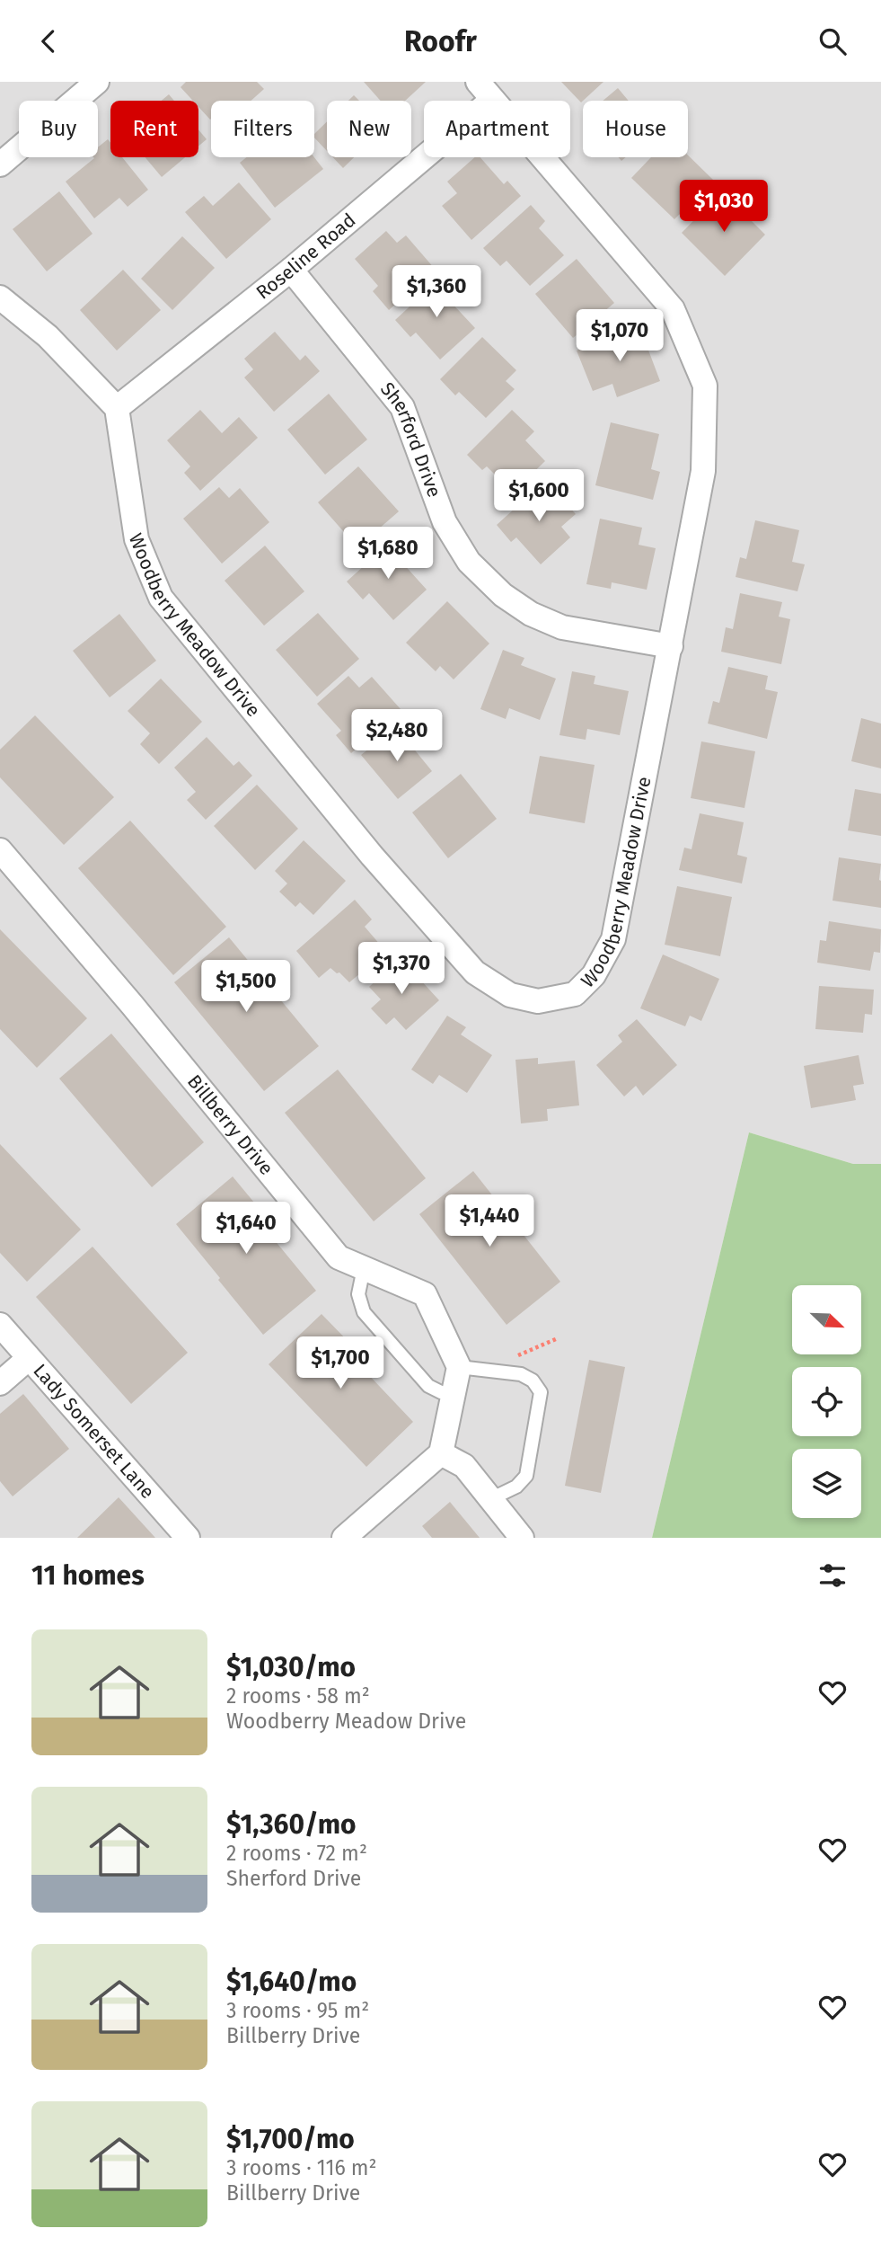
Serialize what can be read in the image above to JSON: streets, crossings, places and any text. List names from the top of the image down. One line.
{"streets":{"street":["Roseline Road","Sherford Drive","Woodberry Meadow Drive","Billberry Drive","Lady Somerset Lane"]},"crossings":[["Roseline Road","Sherford Drive"],["Roseline Road","Woodberry Meadow Drive"],["Sherford Drive","Woodberry Meadow Drive"]],"north":"bottom right","page":{"header":"Roofr","chip":["Buy","Rent","Filters","New","Apartment","House"],"price":["$1,030","$1,360","$1,070","$1,600","$1,680","$2,480","$1,370","$1,500","$1,440","$1,640","$1,700"],"heading":"11 homes","list":[{"name":"$1,030/mo","note":"2 rooms · 58 m² · Woodberry Meadow Drive"},{"name":"$1,360/mo","note":"2 rooms · 72 m² · Sherford Drive"},{"name":"$1,640/mo","note":"3 rooms · 95 m² · Billberry Drive"},{"name":"$1,700/mo","note":"3 rooms · 116 m² · Billberry Drive"}]}}
